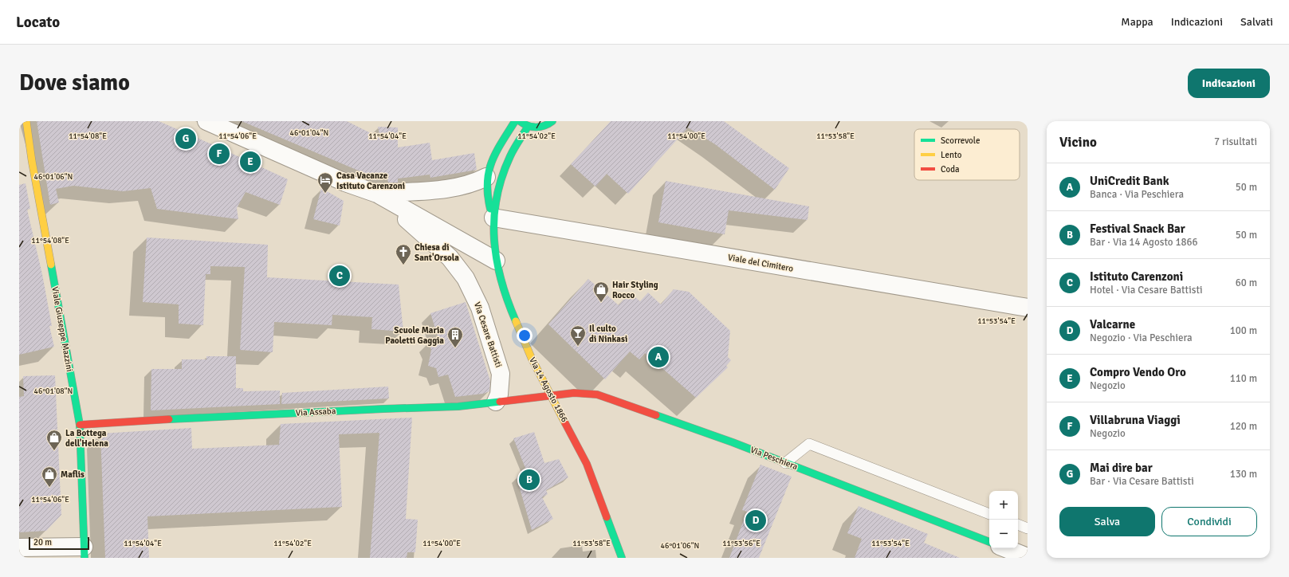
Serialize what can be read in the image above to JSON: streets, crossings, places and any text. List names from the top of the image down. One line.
{"streets":{"street":["Viale del Cimitero","Viale Giuseppe Mazzini","Via Cesare Battisti","Via 14 Agosto 1866","Via Assaba","Via Peschiera"]},"crossings":[["Viale del Cimitero","Via 14 Agosto 1866"],["Viale Giuseppe Mazzini","Via Assaba"],["Via Cesare Battisti","Via 14 Agosto 1866"],["Via Cesare Battisti","Via Assaba"],["Via 14 Agosto 1866","Via Assaba"],["Via 14 Agosto 1866","Via Peschiera"],["Via Assaba","Via Peschiera"]],"places":{"hotel":["Casa Vacanze Istituto Carenzoni"],"church":["Chiesa di Sant'Orsola"],"shop":["Hair Styling Rocco","La Bottega dell'Helena","Maflis"],"bar":["Il culto di Ninkasi"],"building":["Scuole Maria Paoletti Gaggia"]},"legend":["Scorrevole","Lento","Coda"],"scale_bar":"20 m","page":{"header":"Locato","nav":["Mappa","Indicazioni","Salvati"],"buttons":["Indicazioni",["Salva","Condividi"]],"title":"Dove siamo","heading":["Vicino","7 risultati"],"pins":["G","F","E","C","A","B","D"],"list":[{"mark":"A","name":"UniCredit Bank","note":"Banca · Via Peschiera","value":"50 m"},{"mark":"B","name":"Festival Snack Bar","note":"Bar · Via 14 Agosto 1866","value":"50 m"},{"mark":"C","name":"Istituto Carenzoni","note":"Hotel · Via Cesare Battisti","value":"60 m"},{"mark":"D","name":"Valcarne","note":"Negozio · Via Peschiera","value":"100 m"},{"mark":"E","name":"Compro Vendo Oro","note":"Negozio","value":"110 m"},{"mark":"F","name":"Villabruna Viaggi","note":"Negozio","value":"120 m"},{"mark":"G","name":"Mai dire bar","note":"Bar · Via Cesare Battisti","value":"130 m"}],"map_buttons":["+","−"],"scale":"20 m"},"coordinates":["46°01'04\"N","11°54'08\"E","11°54'06\"E","11°54'04\"E","11°54'02\"E","11°54'00\"E","11°53'58\"E","46°01'06\"N","11°53'54\"E","46°01'08\"N","11°53'56\"E"]}
